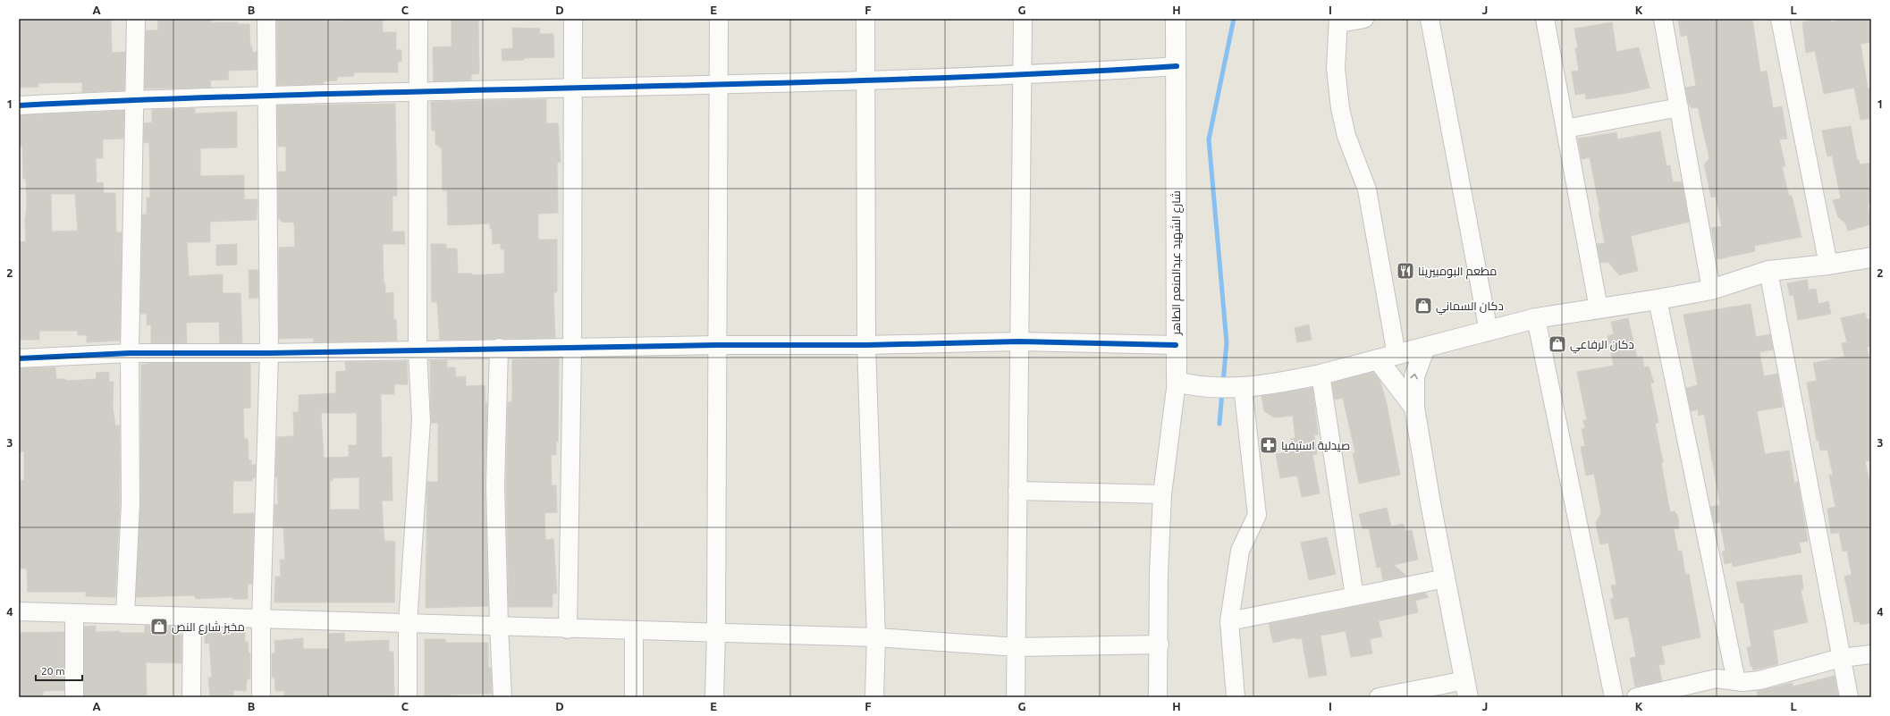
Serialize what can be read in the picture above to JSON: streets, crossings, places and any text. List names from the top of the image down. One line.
{"streets":{"street":["شارع الشهيد عبدالمنعم الطاهر"]},"places":{"restaurant":["مطعم البومبيرينا"],"shop":["دكان السماني","دكان الرفاعي","مخبز شارع النص"],"pharmacy":["صيدلية استيفيا"]},"scale_bar":"20 m","grid":{"columns":["A","B","C","D","E","F","G","H","I","J","K","L"],"rows":["1","2","3","4"]}}
